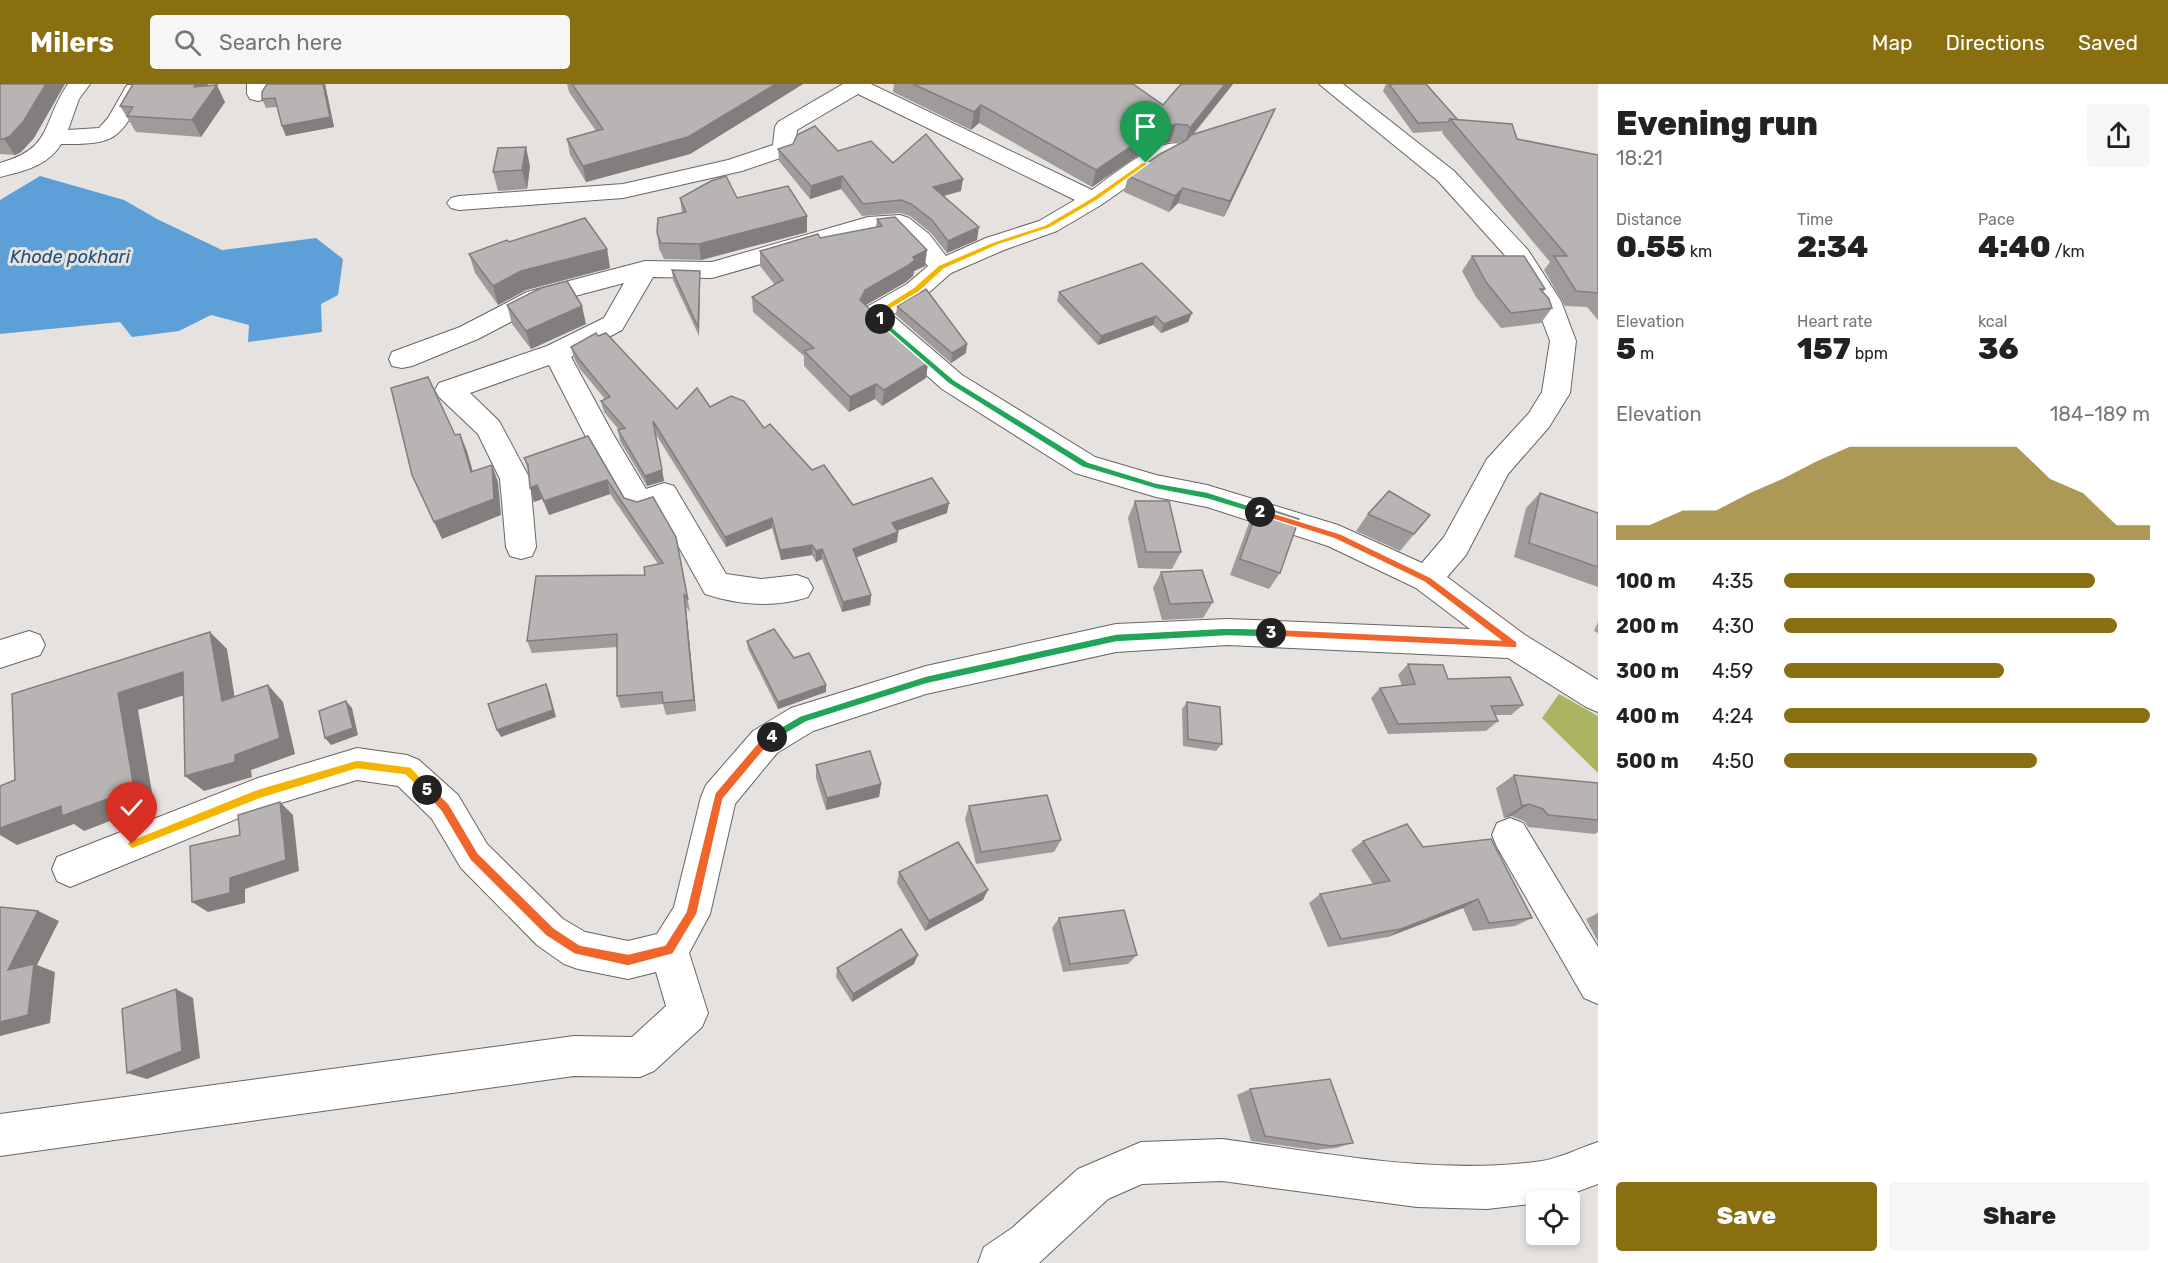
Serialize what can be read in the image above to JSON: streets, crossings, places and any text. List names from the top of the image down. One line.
{"water":["Khode pokhari"],"page":{"header":"Milers","search":"Search here","nav":["Map","Directions","Saved"],"heading":["Evening run","18:21"],"stats":[["Distance","0.55 km"],["Time","2:34"],["Pace","4:40 /km"],["Elevation","5 m"],["Heart rate","157 bpm"],["kcal","36"]],"pins":["1","2","3","4","5"],"chart":["Elevation","184–189 m"],"list":[{"name":"100 m","note":"4:35"},{"name":"200 m","note":"4:30"},{"name":"300 m","note":"4:59"},{"name":"400 m","note":"4:24"},{"name":"500 m","note":"4:50"}],"buttons":["Save","Share"]}}
